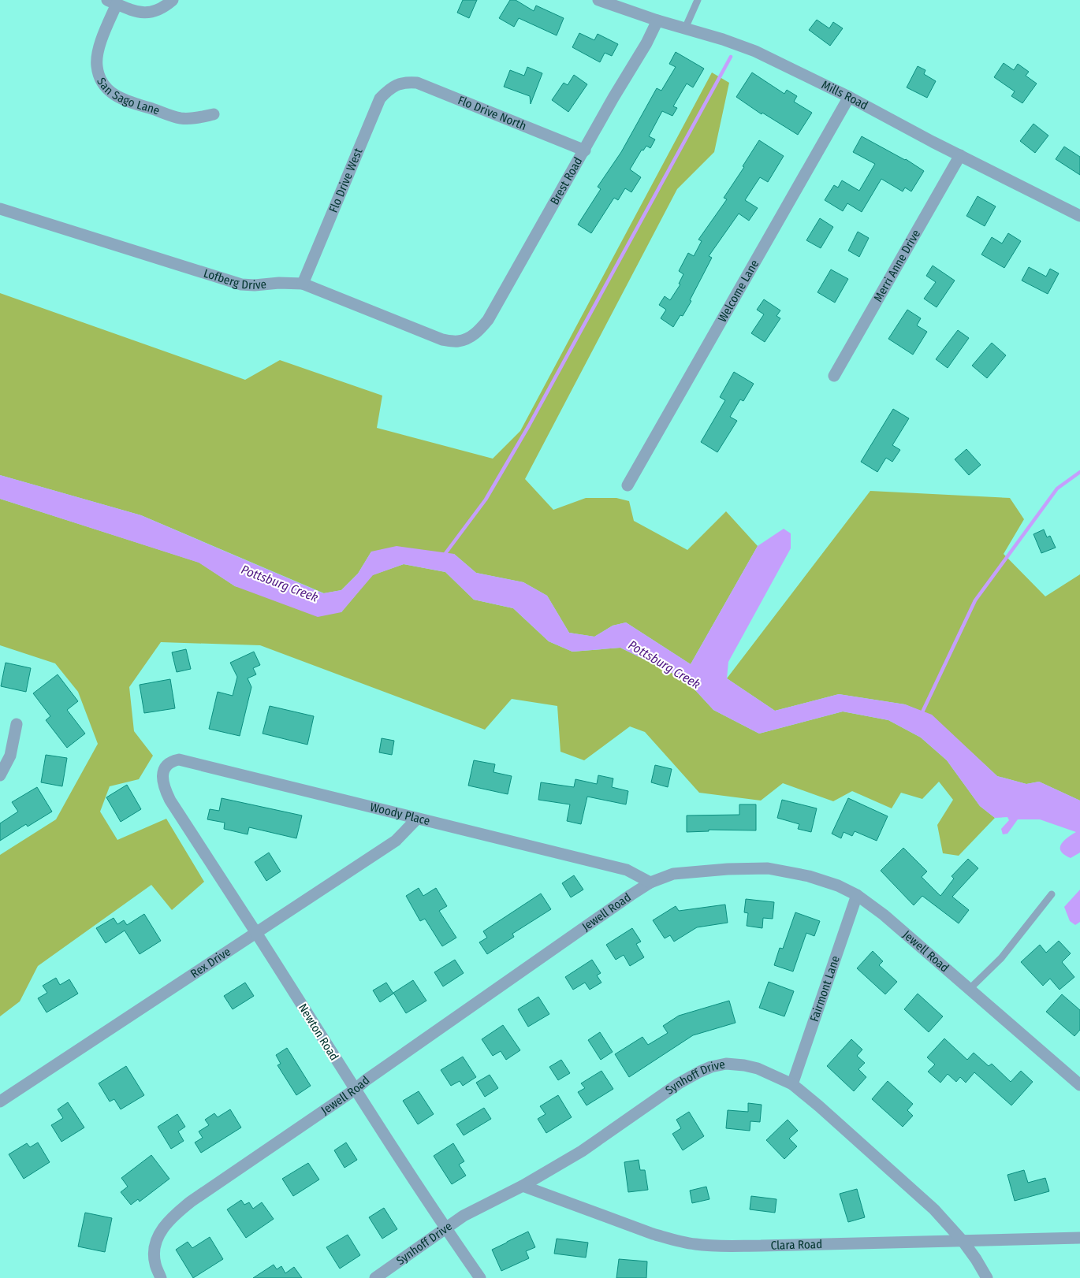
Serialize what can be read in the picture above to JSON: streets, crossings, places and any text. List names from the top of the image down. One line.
{"streets":{"street":["San Sago Lane","Mills Road","Flo Drive North","Flo Drive West","Brest Road","Merri Anne Drive","Lofberg Drive","Welcome Lane","Woody Place","Jewell Road","Rex Drive","Fairmont Lane","Newton Road","Synhoff Drive","Clara Road"]},"crossings":[["Mills Road","Brest Road"],["Mills Road","Merri Anne Drive"],["Mills Road","Welcome Lane"],["Flo Drive North","Flo Drive West"],["Flo Drive North","Brest Road"],["Flo Drive West","Lofberg Drive"],["Brest Road","Lofberg Drive"],["Woody Place","Jewell Road"],["Woody Place","Rex Drive"],["Woody Place","Newton Road"],["Jewell Road","Fairmont Lane"],["Jewell Road","Newton Road"],["Rex Drive","Newton Road"],["Fairmont Lane","Synhoff Drive"],["Newton Road","Synhoff Drive"],["Synhoff Drive","Clara Road"]],"water":["Pottsburg Creek"]}
